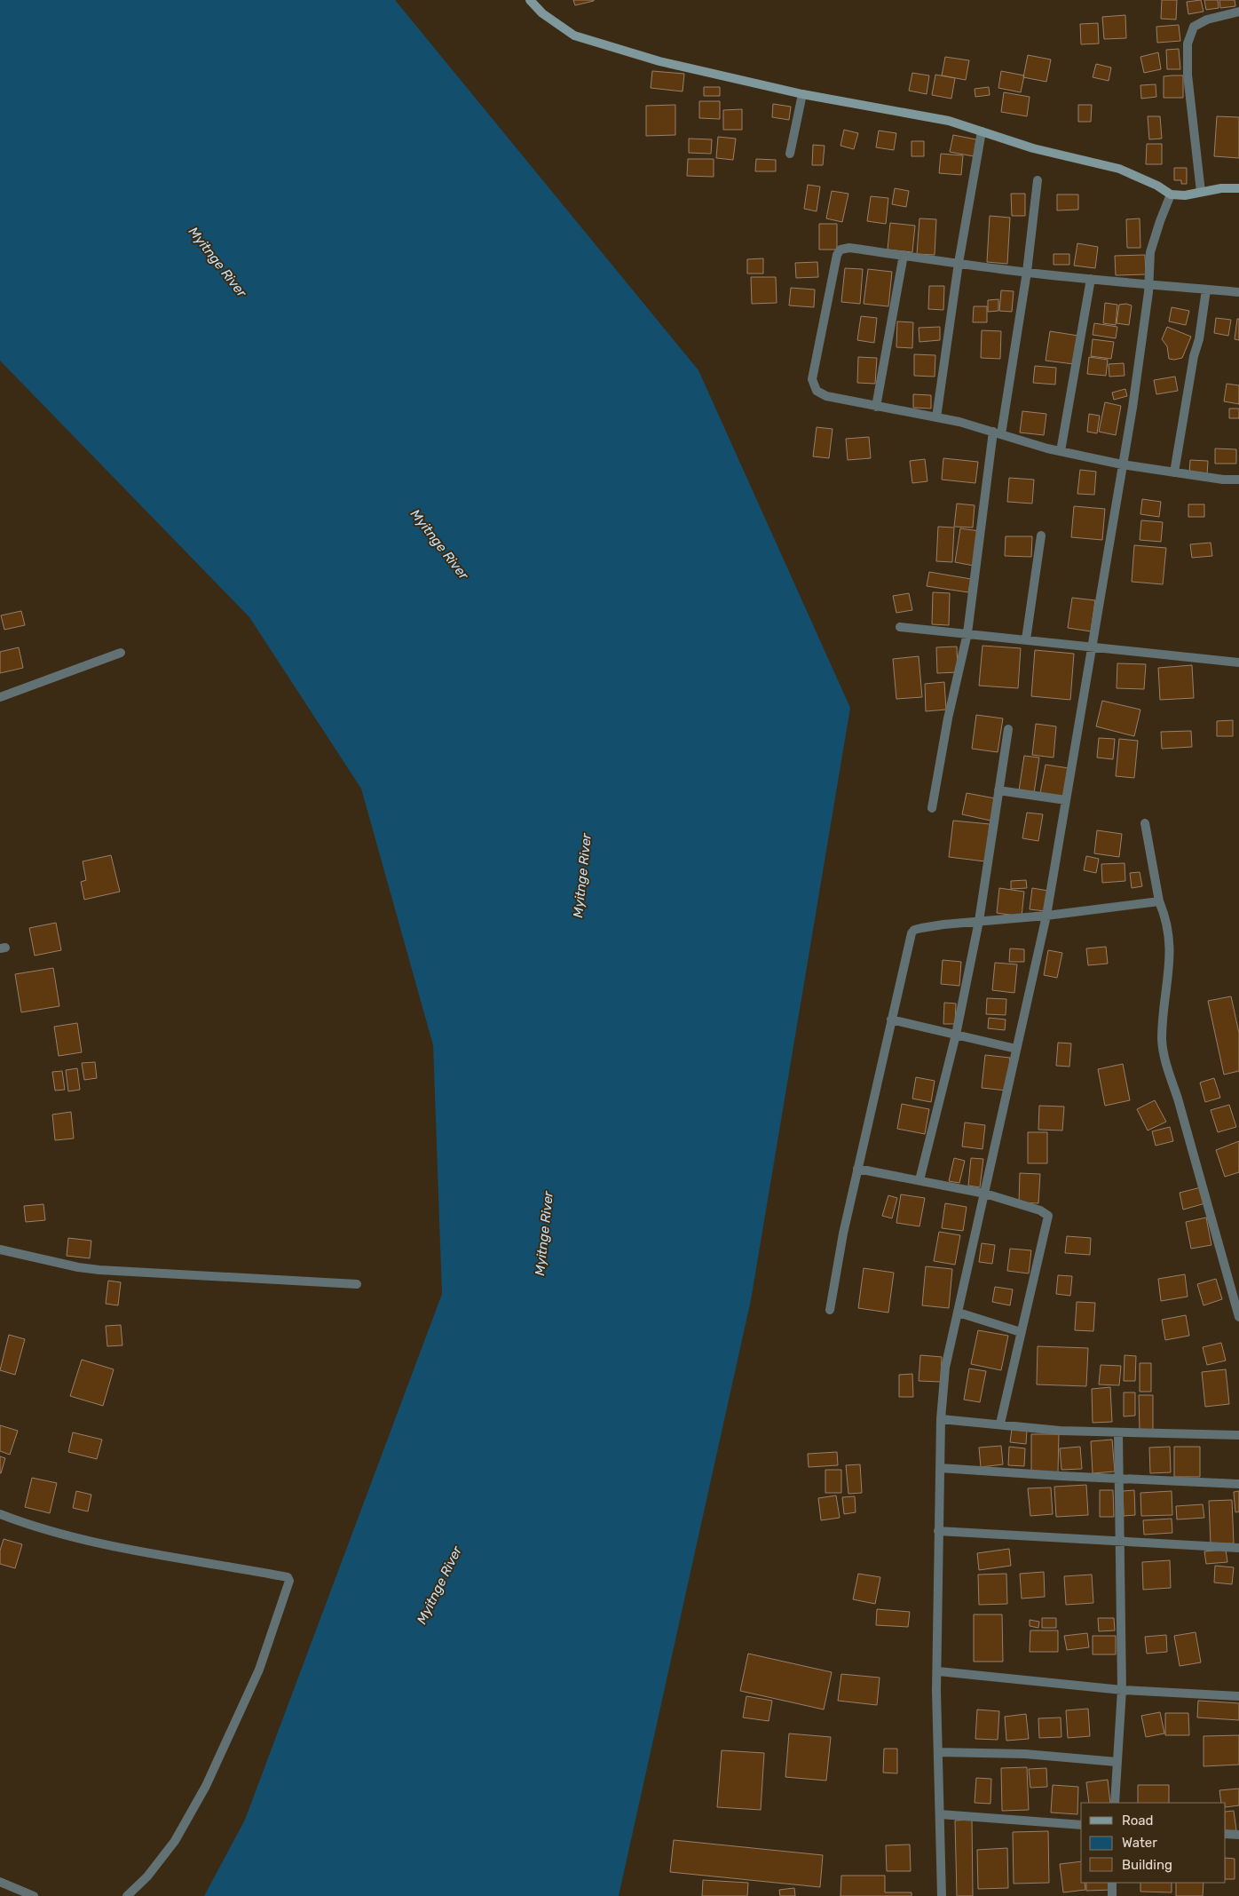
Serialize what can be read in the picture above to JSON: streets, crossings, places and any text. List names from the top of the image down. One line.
{"water":["Myitnge River"],"legend":["Road","Water","Building"]}
